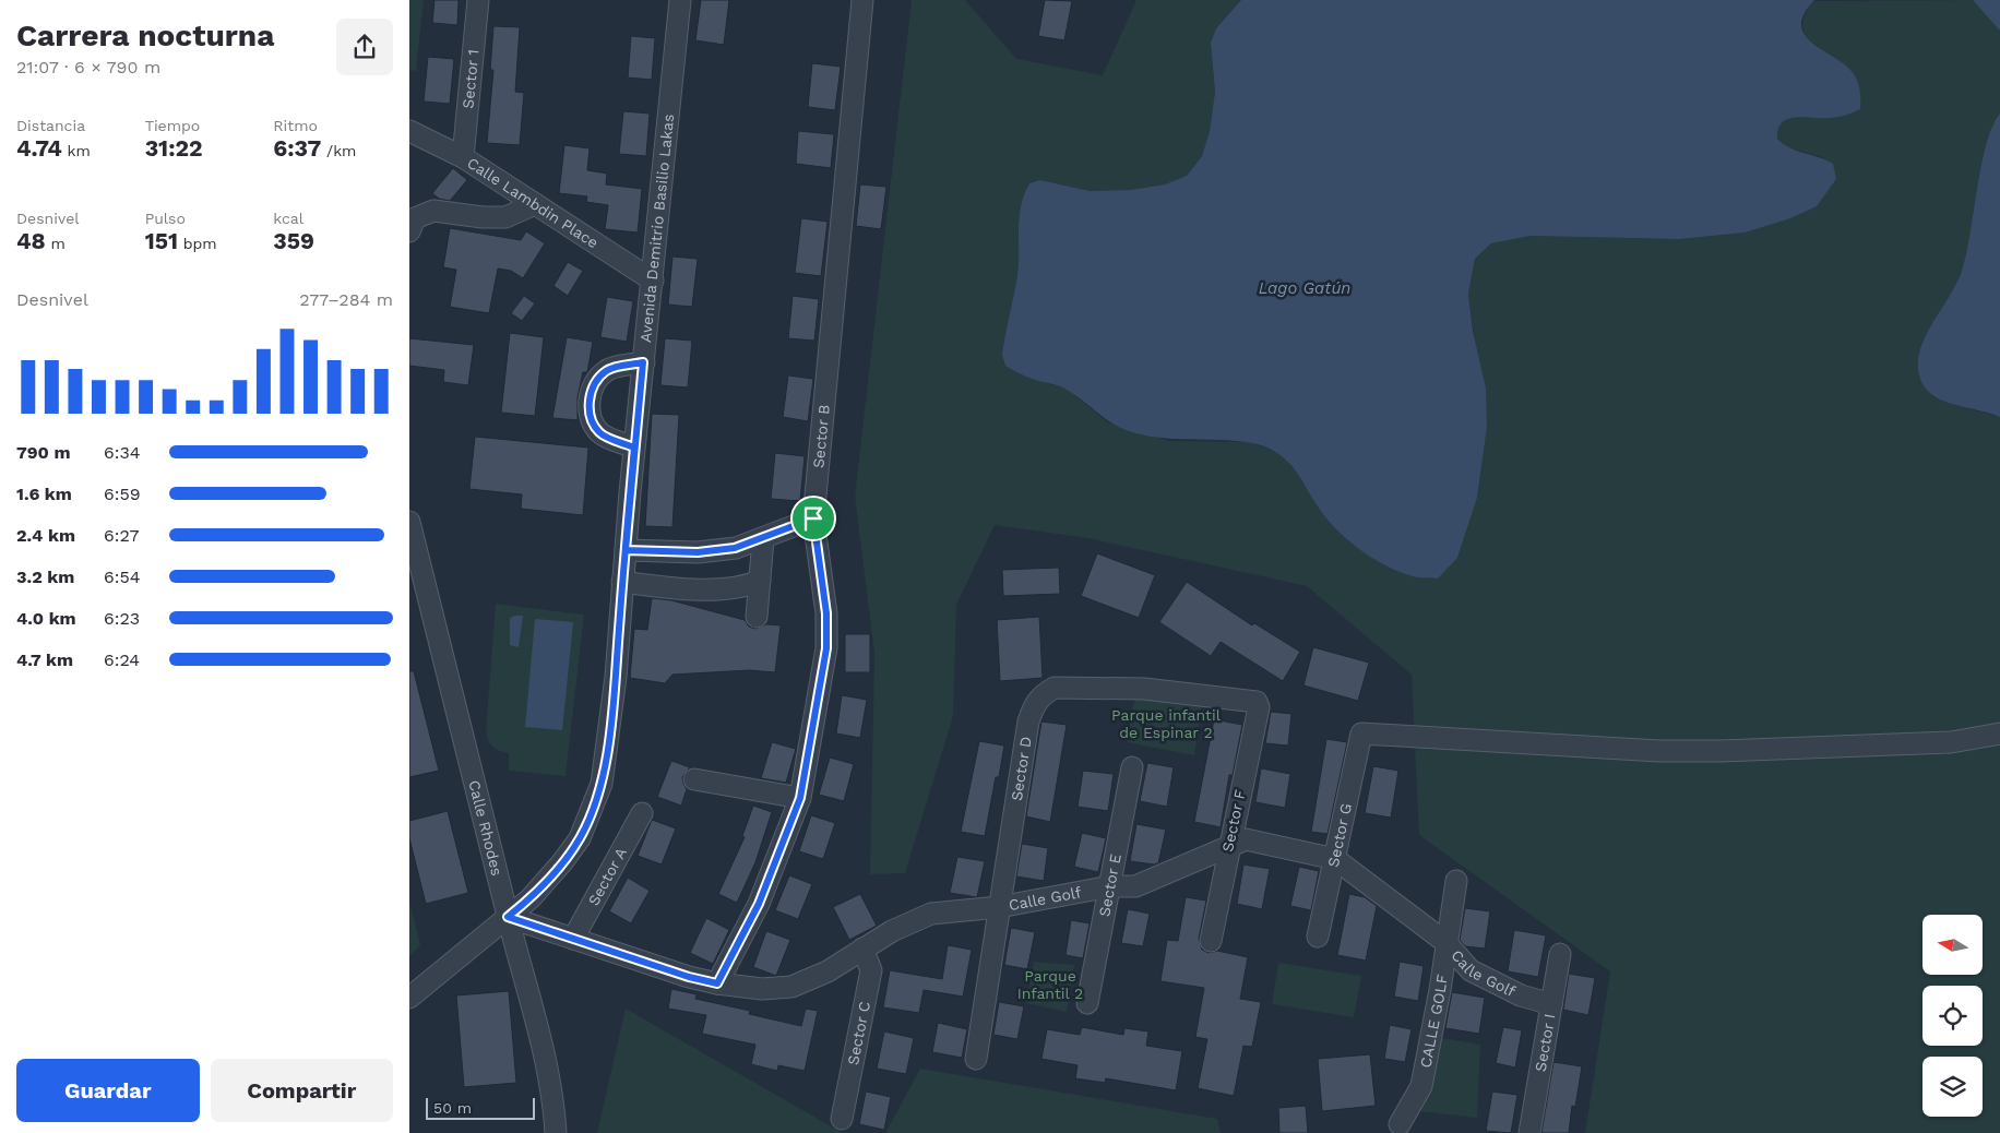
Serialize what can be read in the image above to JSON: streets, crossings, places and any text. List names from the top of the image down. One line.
{"streets":{"street":["Sector 1","Calle Lambdin Place","Avenida Demitrio Basilio Lakas","Sector B","Sector D","Sector F","Calle Rhodes","Sector G","Sector A","Sector E","Calle Golf","CALLE GOLF","Sector C","Sector I"]},"crossings":[["Sector 1","Calle Lambdin Place"],["Calle Lambdin Place","Avenida Demitrio Basilio Lakas"],["Avenida Demitrio Basilio Lakas","Calle Rhodes"],["Avenida Demitrio Basilio Lakas","Calle Golf"],["Sector B","Calle Golf"],["Sector D","Sector F"],["Sector D","Calle Golf"],["Sector F","Calle Golf"],["Calle Rhodes","Calle Golf"],["Sector G","Calle Golf"],["Sector A","Calle Golf"],["Sector E","Calle Golf"],["Calle Golf","CALLE GOLF"],["Calle Golf","Sector C"],["Calle Golf","Sector I"]],"water":["Lago Gatún"],"parks":["Parque infantil de Espinar 2","Parque Infantil 2"],"scale_bar":"50 m","north":"left","page":{"heading":["Carrera nocturna","21:07 · 6 × 790 m"],"stats":[["Distancia","4.74 km"],["Tiempo","31:22"],["Ritmo","6:37 /km"],["Desnivel","48 m"],["Pulso","151 bpm"],["kcal","359"]],"chart":["Desnivel","277–284 m"],"list":[{"name":"790 m","note":"6:34"},{"name":"1.6 km","note":"6:59"},{"name":"2.4 km","note":"6:27"},{"name":"3.2 km","note":"6:54"},{"name":"4.0 km","note":"6:23"},{"name":"4.7 km","note":"6:24"}],"buttons":["Guardar","Compartir"],"scale":"50 m"}}
